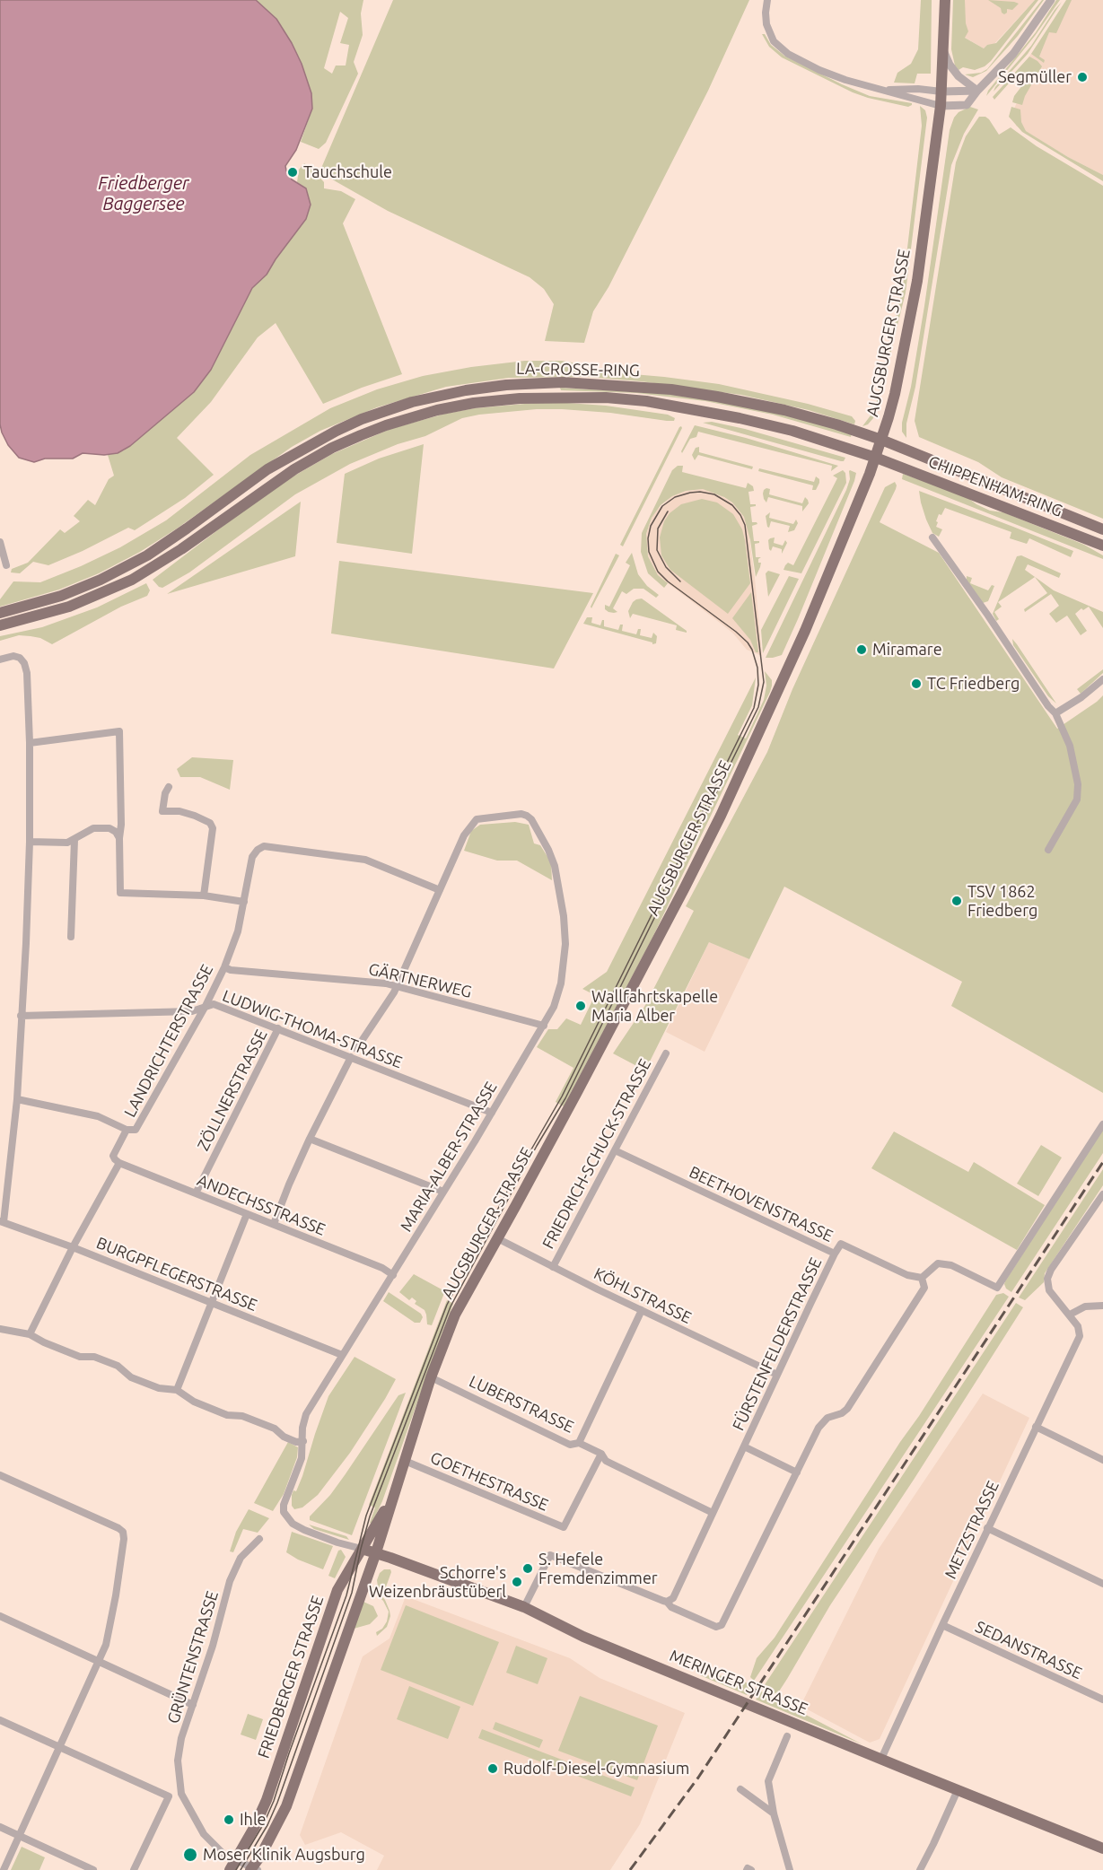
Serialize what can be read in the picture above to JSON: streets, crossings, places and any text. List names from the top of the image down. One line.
{"streets":{"main road":["AUGSBURGER STRASSE","LA-CROSSE-RING","CHIPPENHAM-RING","FRIEDBERGER STRASSE","MERINGER STRASSE"],"street":["GÄRTNERWEG","LUDWIG-THOMA-STRASSE","LANDRICHTERSTRASSE","ZÖLLNERSTRASSE","FRIEDRICH-SCHUCK-STRASSE","MARIA-ALBER-STRASSE","BEETHOVENSTRASSE","ANDECHSSTRASSE","BURGPFLEGERSTRASSE","KÖHLSTRASSE","FÜRSTENFELDERSTRASSE","LUBERSTRASSE","GOETHESTRASSE","METZSTRASSE","SEDANSTRASSE","GRÜNTENSTRASSE"]},"crossings":[["AUGSBURGER STRASSE","LA-CROSSE-RING"],["AUGSBURGER STRASSE","CHIPPENHAM-RING"],["AUGSBURGER STRASSE","KÖHLSTRASSE"],["AUGSBURGER STRASSE","LUBERSTRASSE"],["AUGSBURGER STRASSE","GOETHESTRASSE"],["AUGSBURGER STRASSE","FRIEDBERGER STRASSE"],["AUGSBURGER STRASSE","MERINGER STRASSE"],["LA-CROSSE-RING","CHIPPENHAM-RING"],["GÄRTNERWEG","LANDRICHTERSTRASSE"],["GÄRTNERWEG","MARIA-ALBER-STRASSE"],["LUDWIG-THOMA-STRASSE","LANDRICHTERSTRASSE"],["LUDWIG-THOMA-STRASSE","ZÖLLNERSTRASSE"],["LUDWIG-THOMA-STRASSE","MARIA-ALBER-STRASSE"],["LANDRICHTERSTRASSE","MARIA-ALBER-STRASSE"],["LANDRICHTERSTRASSE","ANDECHSSTRASSE"],["LANDRICHTERSTRASSE","BURGPFLEGERSTRASSE"],["ZÖLLNERSTRASSE","ANDECHSSTRASSE"],["FRIEDRICH-SCHUCK-STRASSE","BEETHOVENSTRASSE"],["FRIEDRICH-SCHUCK-STRASSE","KÖHLSTRASSE"],["MARIA-ALBER-STRASSE","ANDECHSSTRASSE"],["MARIA-ALBER-STRASSE","BURGPFLEGERSTRASSE"],["MARIA-ALBER-STRASSE","FRIEDBERGER STRASSE"],["MARIA-ALBER-STRASSE","MERINGER STRASSE"],["BEETHOVENSTRASSE","FÜRSTENFELDERSTRASSE"],["KÖHLSTRASSE","FÜRSTENFELDERSTRASSE"],["FÜRSTENFELDERSTRASSE","LUBERSTRASSE"],["LUBERSTRASSE","GOETHESTRASSE"],["METZSTRASSE","SEDANSTRASSE"],["METZSTRASSE","MERINGER STRASSE"],["GRÜNTENSTRASSE","FRIEDBERGER STRASSE"],["FRIEDBERGER STRASSE","MERINGER STRASSE"]],"water":["Friedberger Baggersee"],"places":["Segmüller","Tauchschule","Miramare","TC Friedberg","TSV 1862 Friedberg","Wallfahrtskapelle Maria Alber","S. Hefele Fremdenzimmer","Schorre's Weizenbräustüberl","Rudolf-Diesel-Gymnasium","Ihle","Moser Klinik Augsburg"]}
